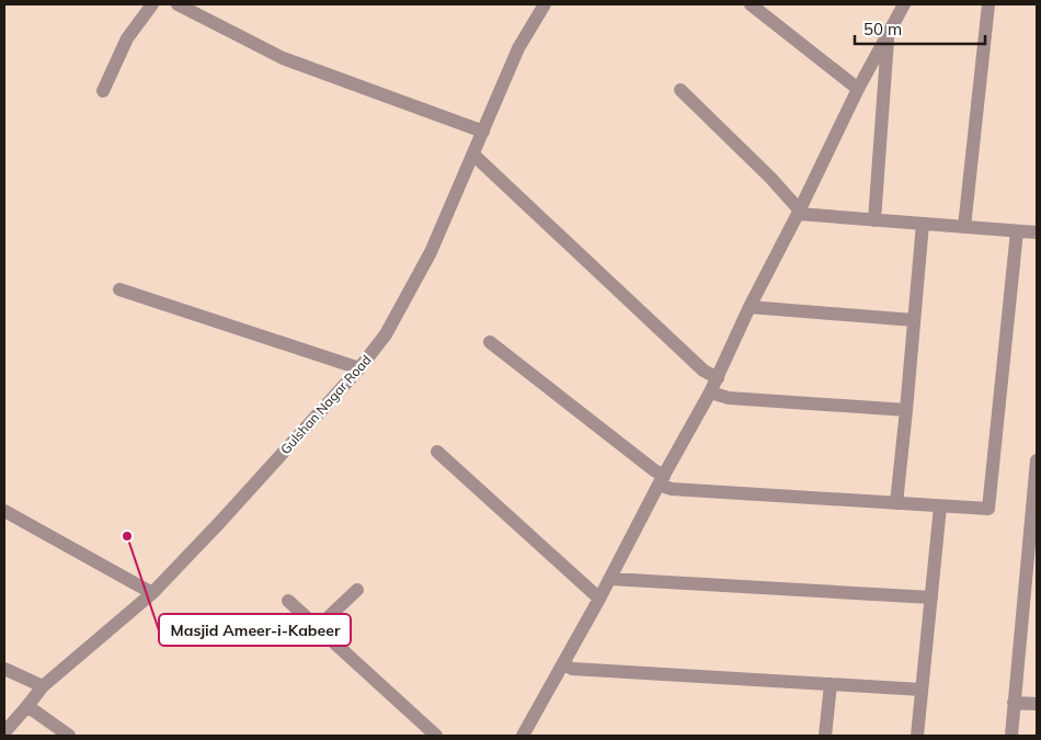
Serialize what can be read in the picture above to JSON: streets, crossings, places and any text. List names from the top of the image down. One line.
{"streets":{"street":["Gulshan Nagar Road"]},"places":["Masjid Ameer-i-Kabeer"],"scale_bar":"50 m"}
